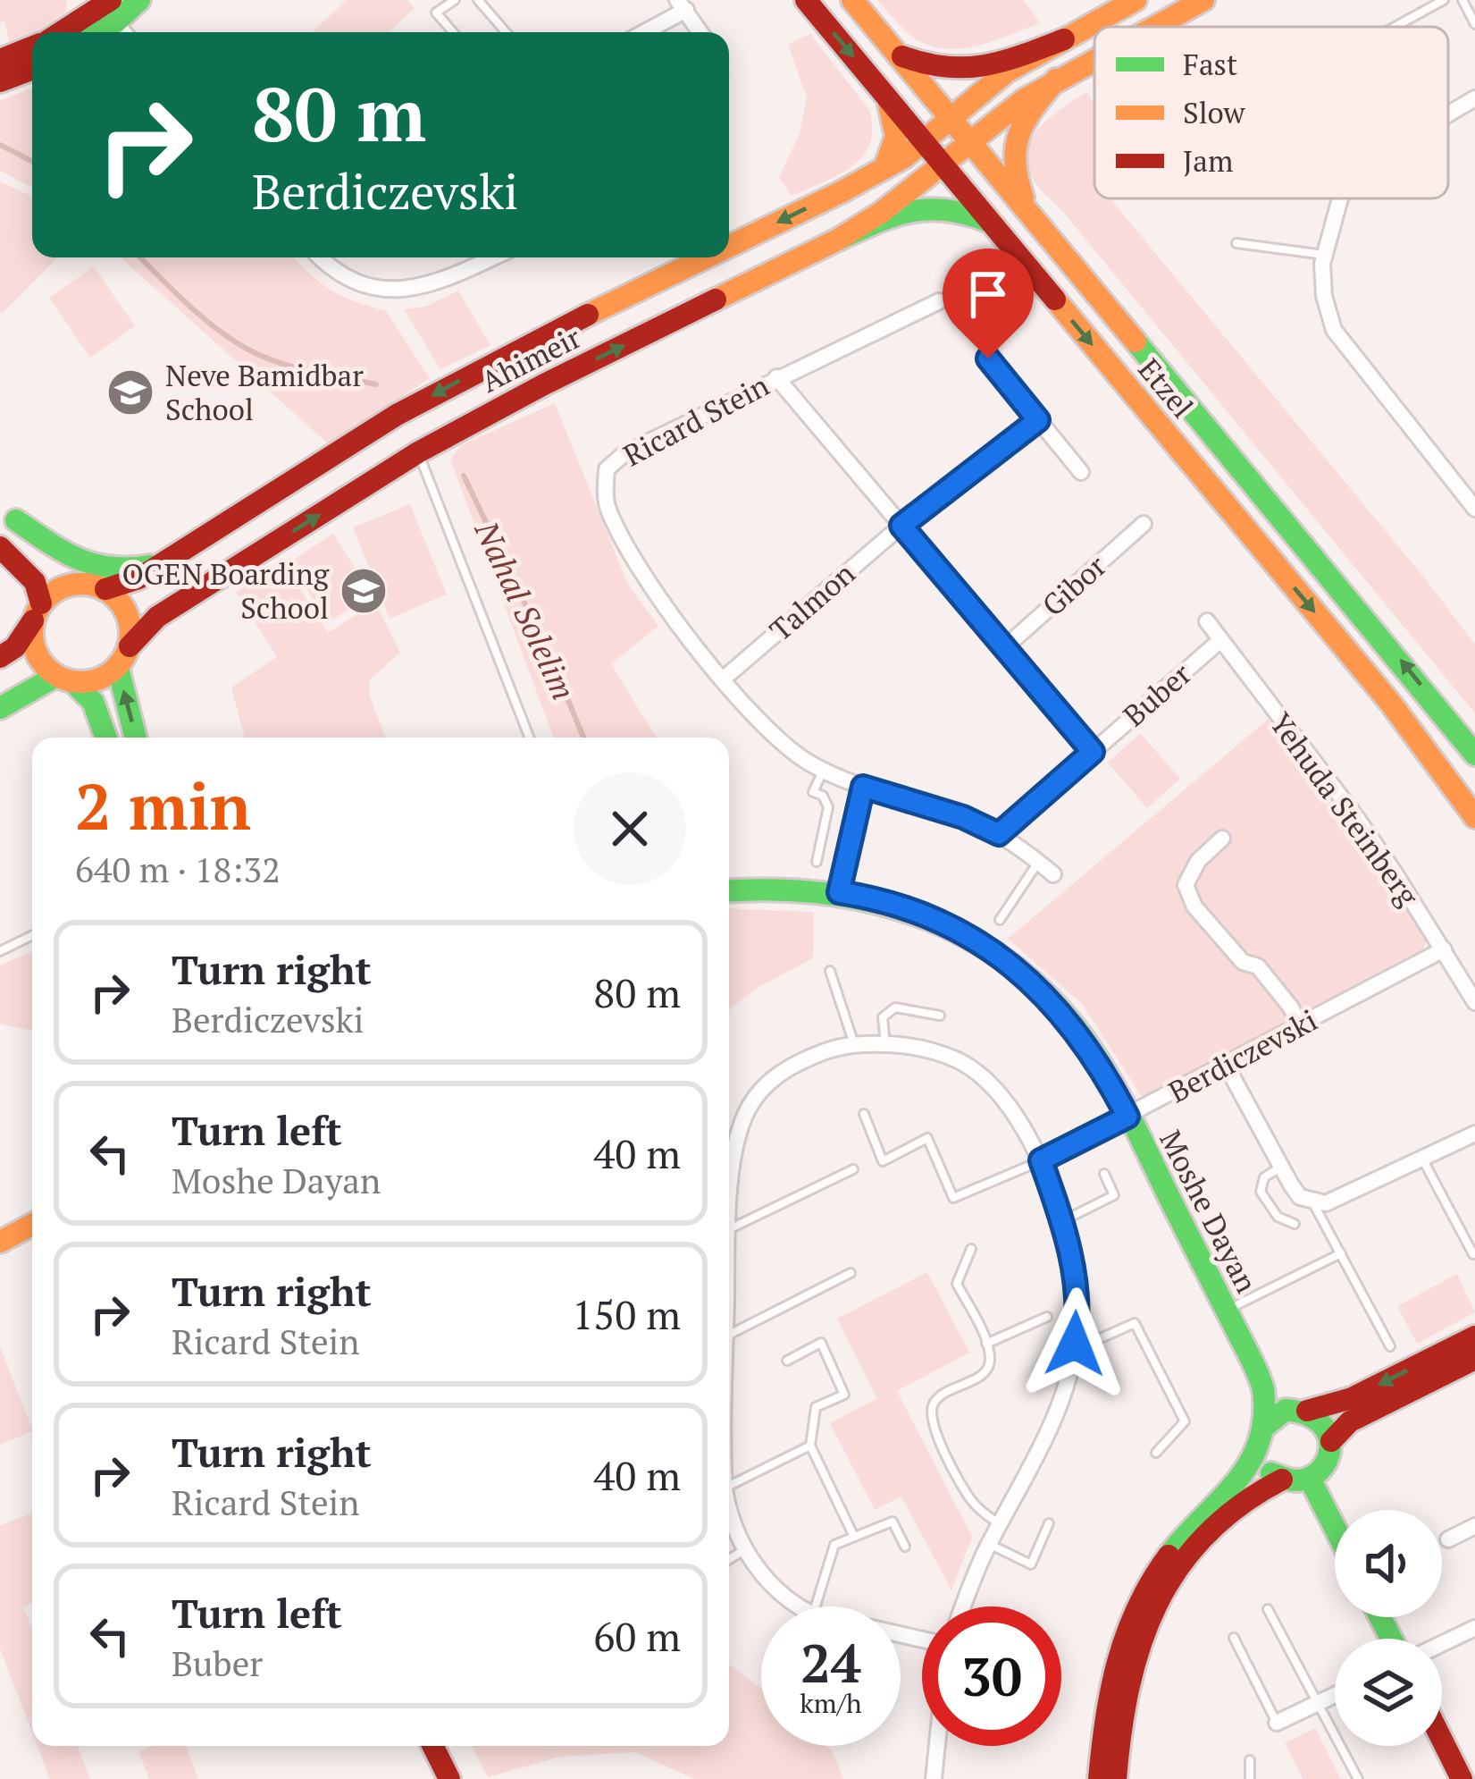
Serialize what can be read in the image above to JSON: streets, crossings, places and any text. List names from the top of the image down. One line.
{"streets":{"main road":["Ahimeir","Etzel","Moshe Dayan"],"street":["Ricard Stein","Gibor","Talmon","Buber","Yehuda Steinberg","Berdiczevski"]},"crossings":[["Ahimeir","Etzel"],["Ricard Stein","Talmon"],["Ricard Stein","Buber"],["Buber","Yehuda Steinberg"],["Yehuda Steinberg","Berdiczevski"],["Berdiczevski","Moshe Dayan"]],"water":["Nahal Solelim"],"places":{"school or university":["Neve Bamidbar School","OGEN Boarding School"]},"legend":["Fast","Slow","Jam"],"page":{"turn":["80 m","Berdiczevski"],"heading":["2 min","640 m · 18:32"],"list":[{"name":"Turn right","note":"Berdiczevski","value":"80 m"},{"name":"Turn left","note":"Moshe Dayan","value":"40 m"},{"name":"Turn right","note":"Ricard Stein","value":"150 m"},{"name":"Turn right","note":"Ricard Stein","value":"40 m"},{"name":"Turn left","note":"Buber","value":"60 m"}],"speed":"24 km/h","limit":"30"}}
